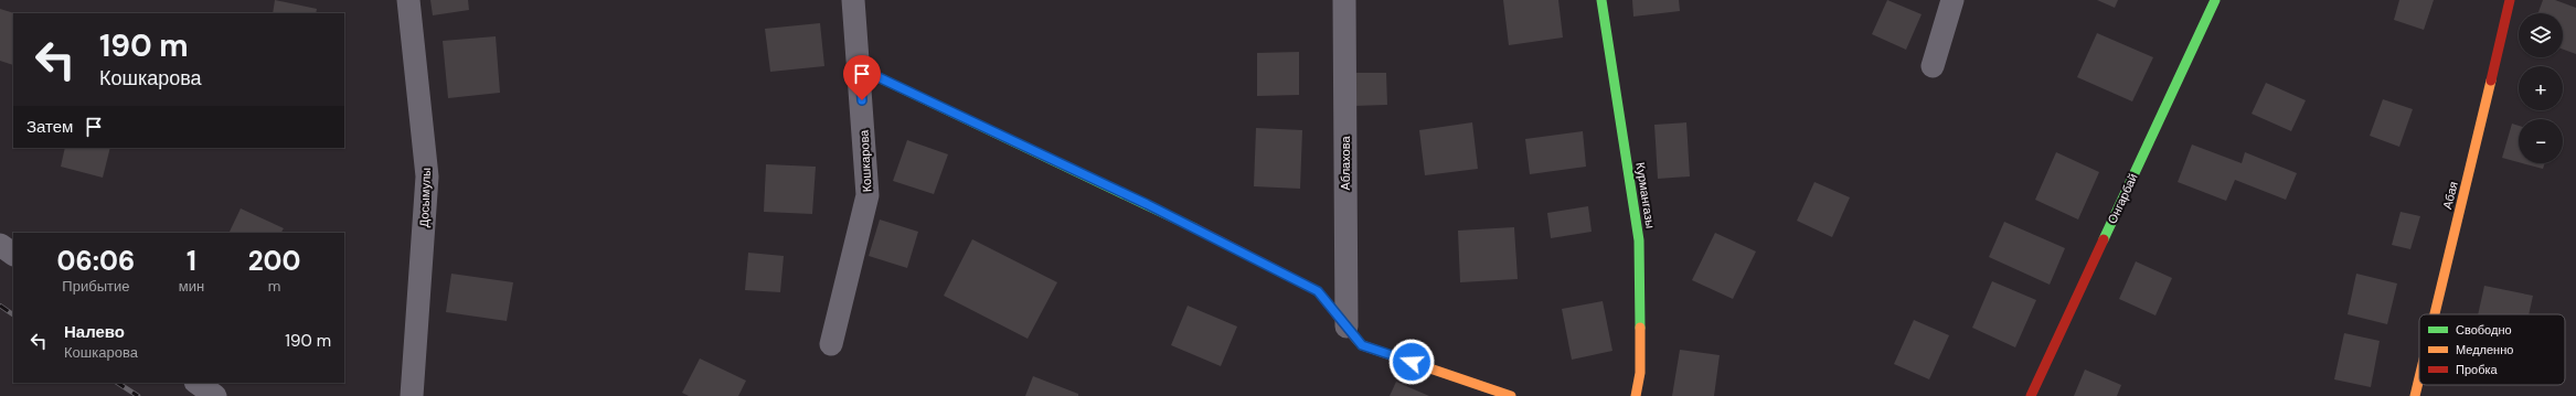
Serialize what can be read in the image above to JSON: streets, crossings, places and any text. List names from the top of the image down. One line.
{"streets":{"street":["Кошкарова","Аблахова","Курмангазы","Абая","Досымулы","Онгарбай"]},"legend":["Свободно","Медленно","Пробка"],"page":{"map_buttons":["+","−"],"turn":["190 m","Кошкарова"],"then":"Затем","eta":["06:06","Прибытие","1","мин","200","m"],"list":[{"name":"Налево","note":"Кошкарова","value":"190 m"}]}}
